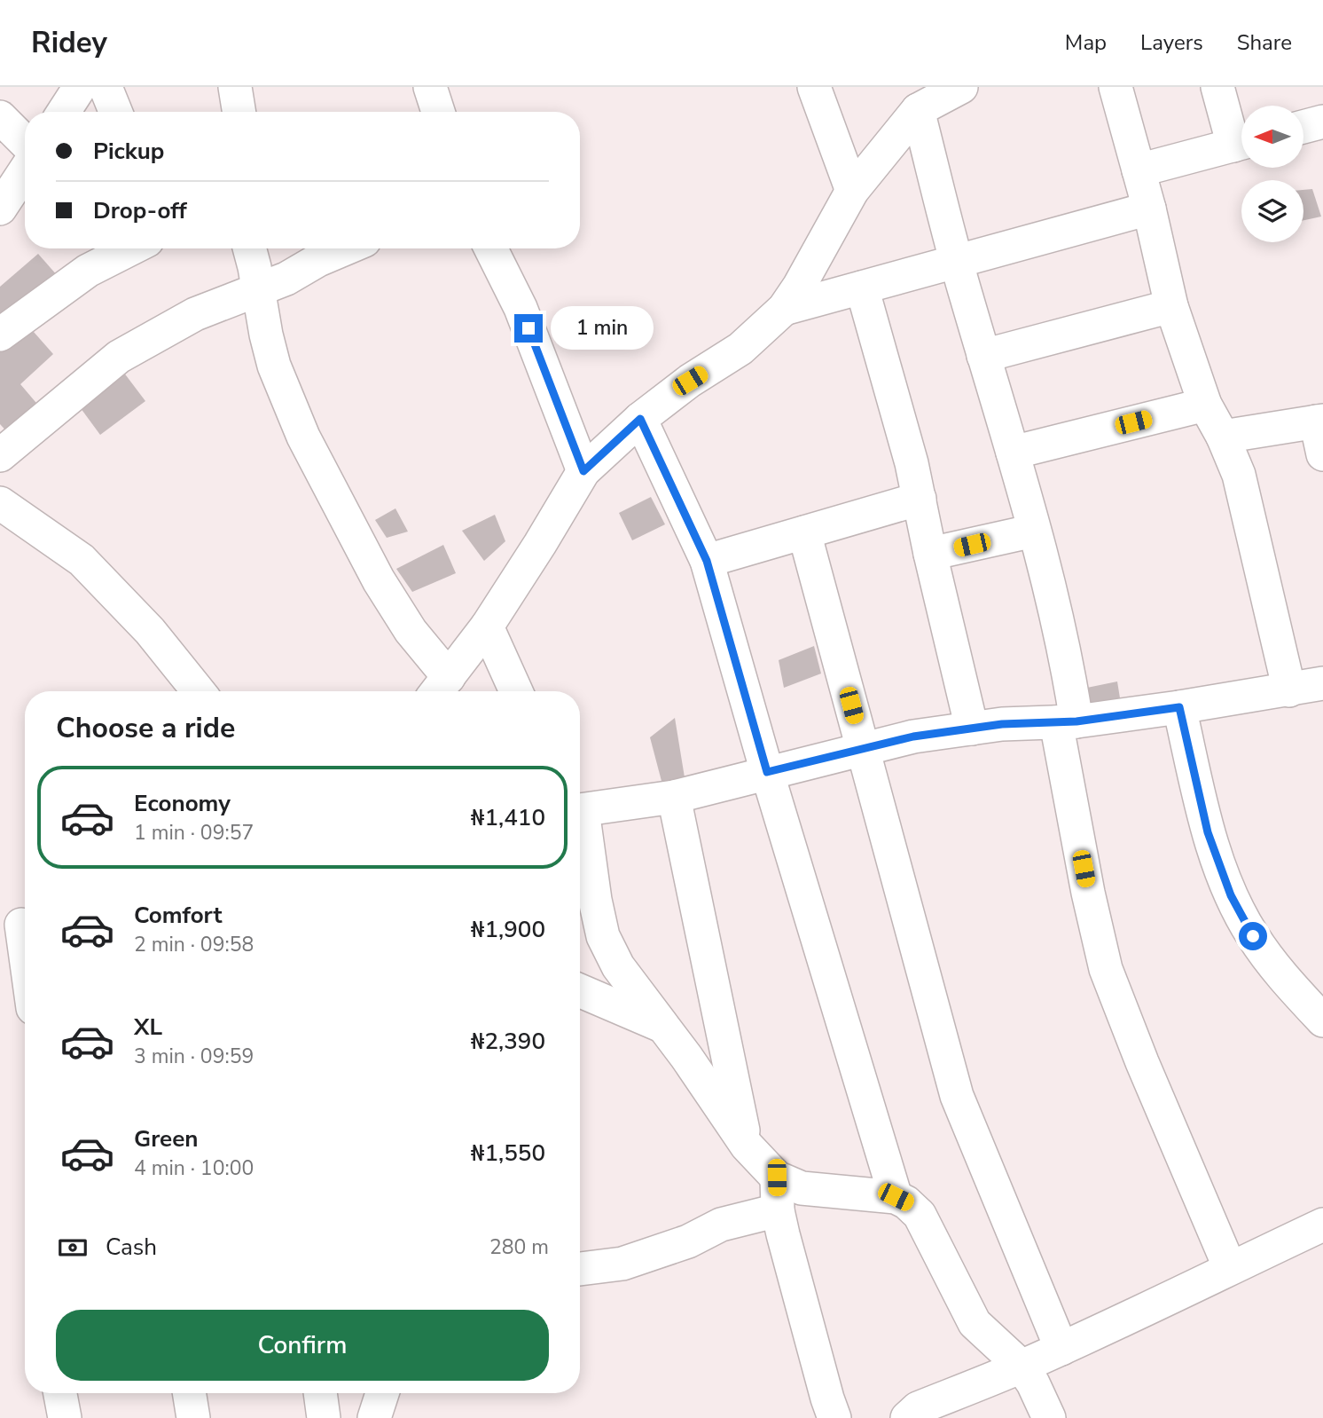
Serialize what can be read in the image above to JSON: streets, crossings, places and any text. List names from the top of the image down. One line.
{"north":"left","page":{"header":"Ridey","nav":["Map","Layers","Share"],"banner":["Pickup","Drop-off"],"bubble":"1 min","heading":"Choose a ride","list":[{"name":"Economy","note":"1 min · 09:57","value":"₦1,410"},{"name":"Comfort","note":"2 min · 09:58","value":"₦1,900"},{"name":"XL","note":"3 min · 09:59","value":"₦2,390"},{"name":"Green","note":"4 min · 10:00","value":"₦1,550"}],"pay":["Cash","280 m"],"buttons":"Confirm"}}
